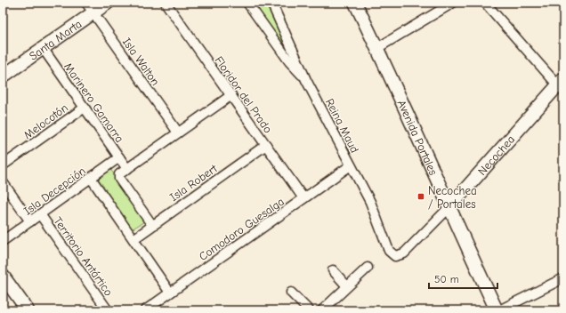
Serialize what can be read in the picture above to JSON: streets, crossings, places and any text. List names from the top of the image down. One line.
{"streets":{"main road":["Santa Marta","Avenida Portales","Necochea"],"street":["Isla Walton","Floridor del Prado","Marinero Gamarra","Melocotón","Reina Maud","Isla Robert","Isla Decepción","Comodoro Guesalga","Territorio Antártico"]},"crossings":[["Santa Marta","Isla Walton"],["Santa Marta","Marinero Gamarra"],["Floridor del Prado","Isla Robert"],["Floridor del Prado","Comodoro Guesalga"],["Marinero Gamarra","Melocotón"],["Marinero Gamarra","Isla Decepción"],["Reina Maud","Necochea"],["Reina Maud","Comodoro Guesalga"],["Avenida Portales","Necochea"],["Isla Decepción","Territorio Antártico"]],"places":{"transit":["Necochea / Portales"]},"scale_bar":"50 m"}
